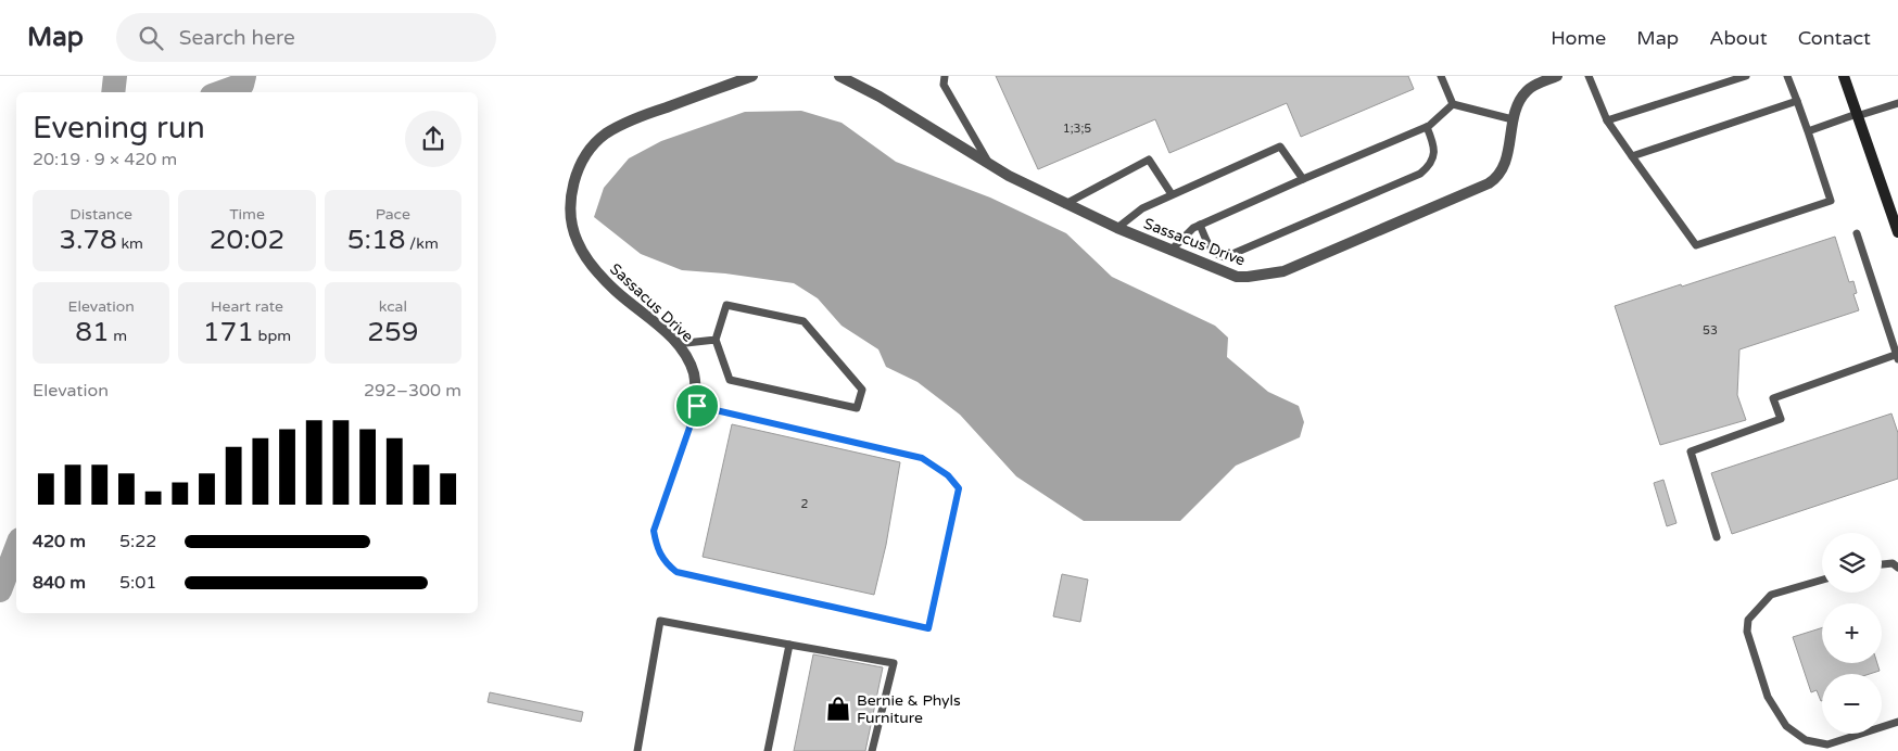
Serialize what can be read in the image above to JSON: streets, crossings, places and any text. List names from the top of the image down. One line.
{"streets":{"street":["Sassacus Drive"]},"places":{"shop":["Bernie & Phyls Furniture"]},"house_numbers":["1;3;5","53","2"],"page":{"header":"Map","search":"Search here","nav":["Home","Map","About","Contact"],"heading":["Evening run","20:19 · 9 × 420 m"],"stats":[["Distance","3.78 km"],["Time","20:02"],["Pace","5:18 /km"],["Elevation","81 m"],["Heart rate","171 bpm"],["kcal","259"]],"chart":["Elevation","292–300 m"],"list":[{"name":"420 m","note":"5:22"},{"name":"840 m","note":"5:01"}],"map_buttons":["+","−"]}}
